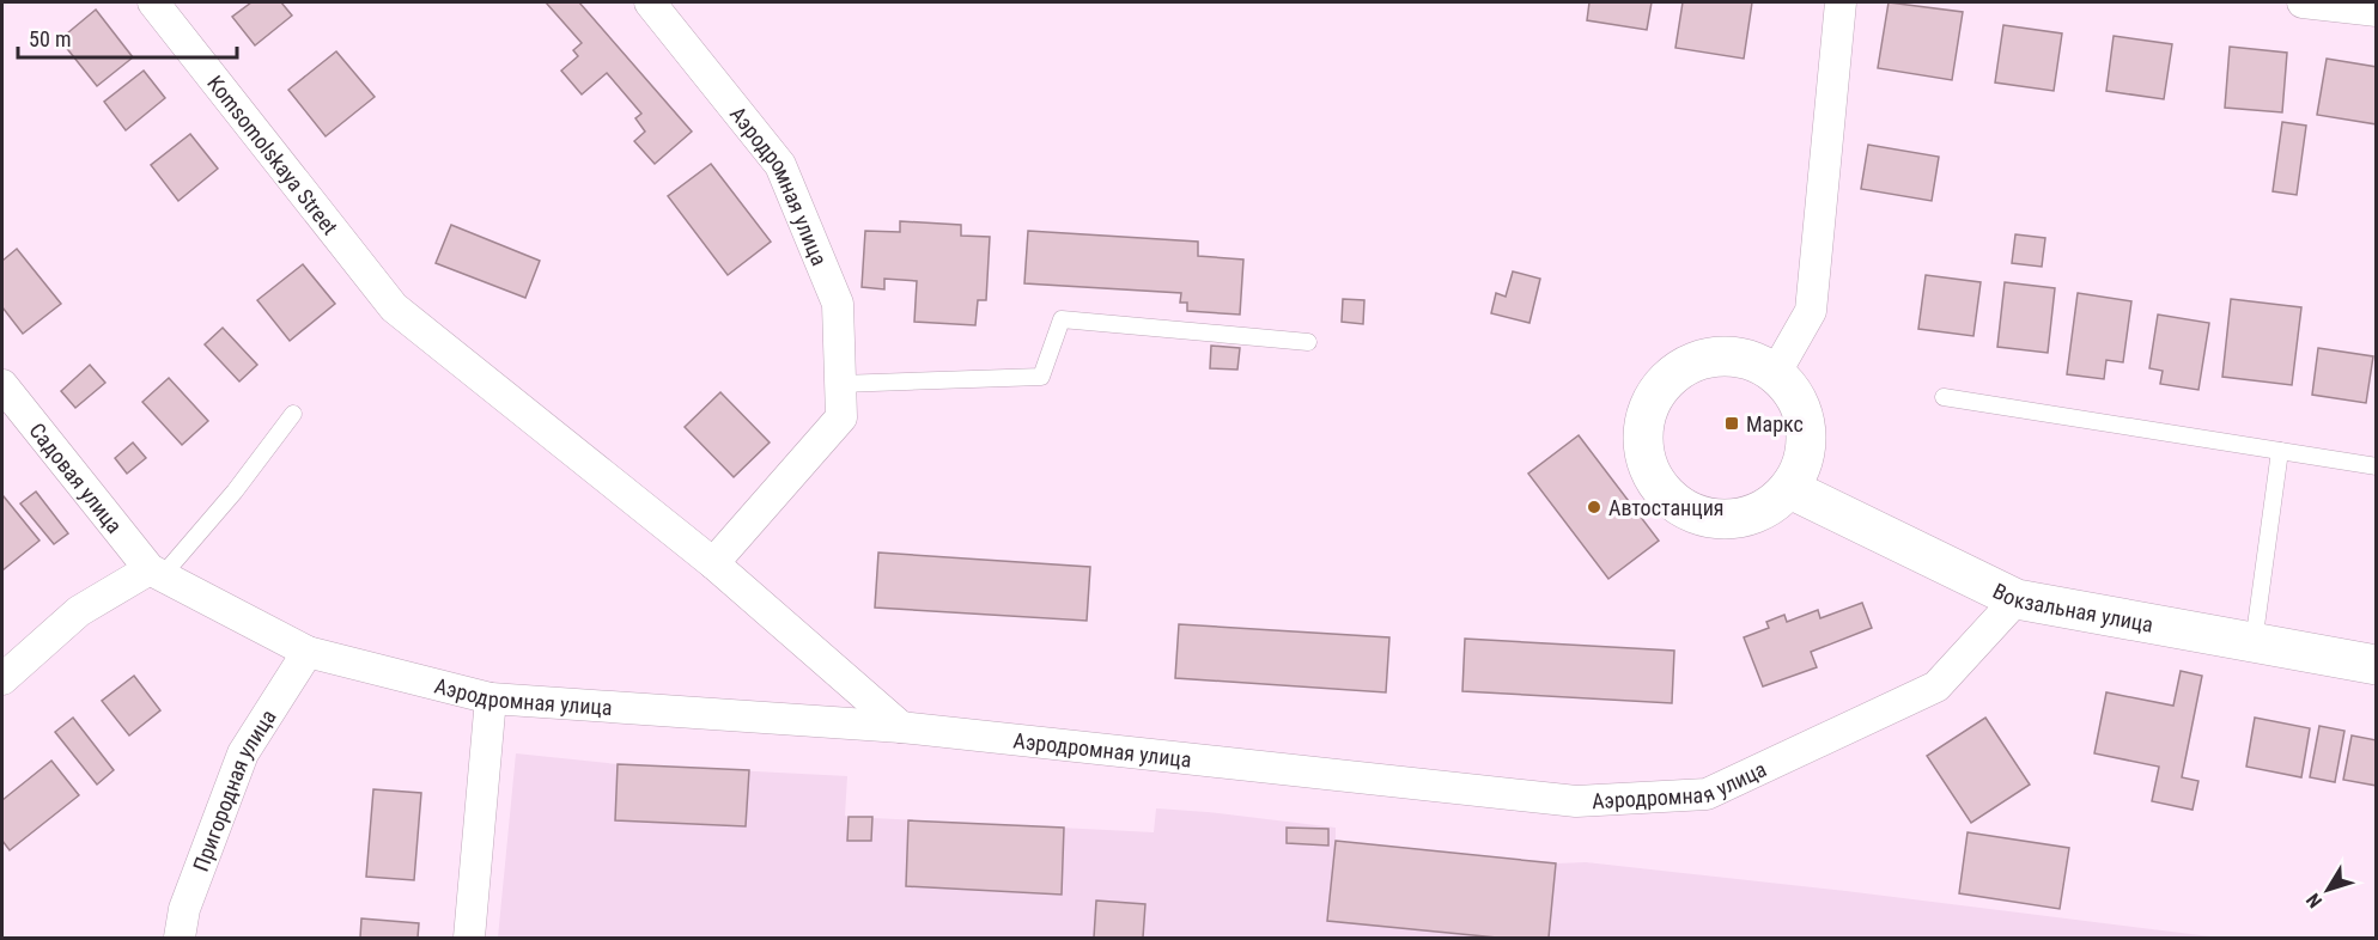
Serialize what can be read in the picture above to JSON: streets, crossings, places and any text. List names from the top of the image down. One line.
{"streets":{"street":["Komsomolskaya Street","Аэродромная улица","Садовая улица","Вокзальная улица","Пригородная улица"]},"crossings":[["Komsomolskaya Street","Аэродромная улица"],["Аэродромная улица","Садовая улица"],["Аэродромная улица","Вокзальная улица"],["Аэродромная улица","Пригородная улица"]],"places":{"transit":["Маркс"],"other":["Автостанция"]},"scale_bar":"50 m","north":"bottom left"}
